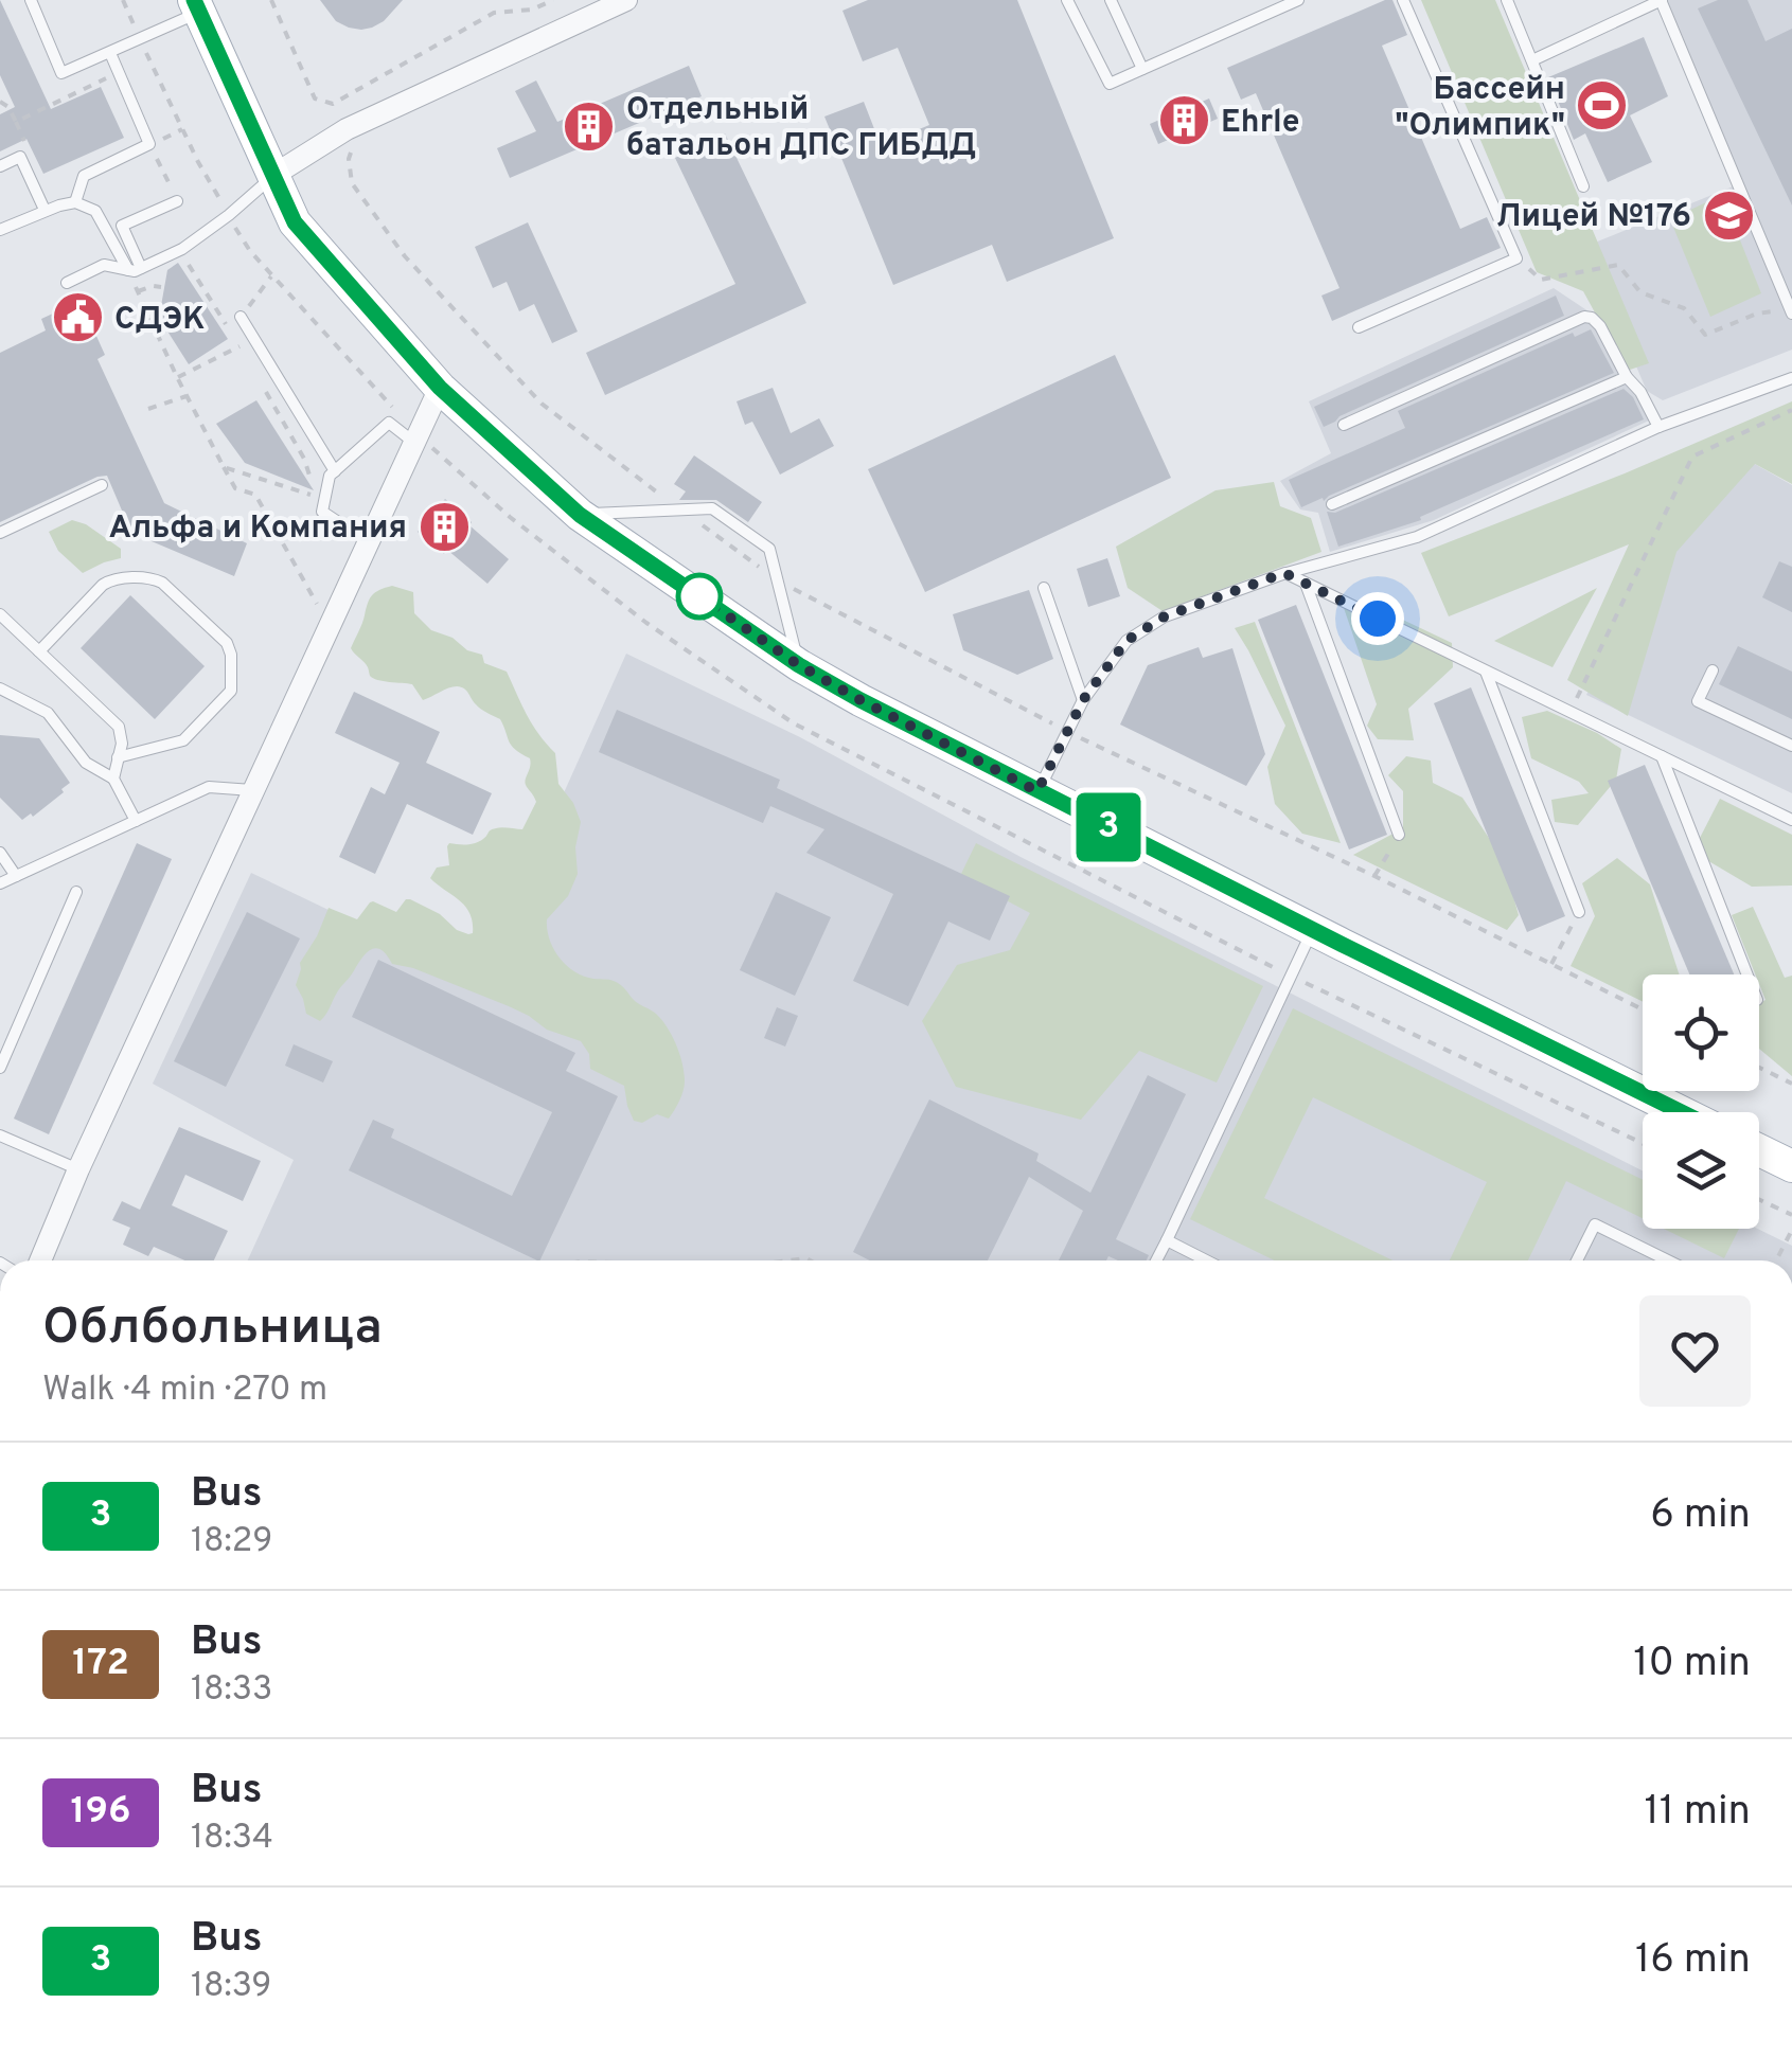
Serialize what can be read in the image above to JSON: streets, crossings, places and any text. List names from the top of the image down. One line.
{"places":{"sports":["Бассейн \"Олимпик\""],"building":["Ehrle","Отдельный батальон ДПС ГИБДД","Альфа и Компания"],"school or university":["Лицей №176"],"public building":["СДЭК"]},"lines":["bus line 3"],"page":{"on_map":"3","heading":["Облбольница","Walk · 4 min · 270 m"],"list":[{"mark":"3","name":"Bus","note":"18:29","value":"6 min"},{"mark":"172","name":"Bus","note":"18:33","value":"10 min"},{"mark":"196","name":"Bus","note":"18:34","value":"11 min"},{"mark":"3","name":"Bus","note":"18:39","value":"16 min"}]}}
